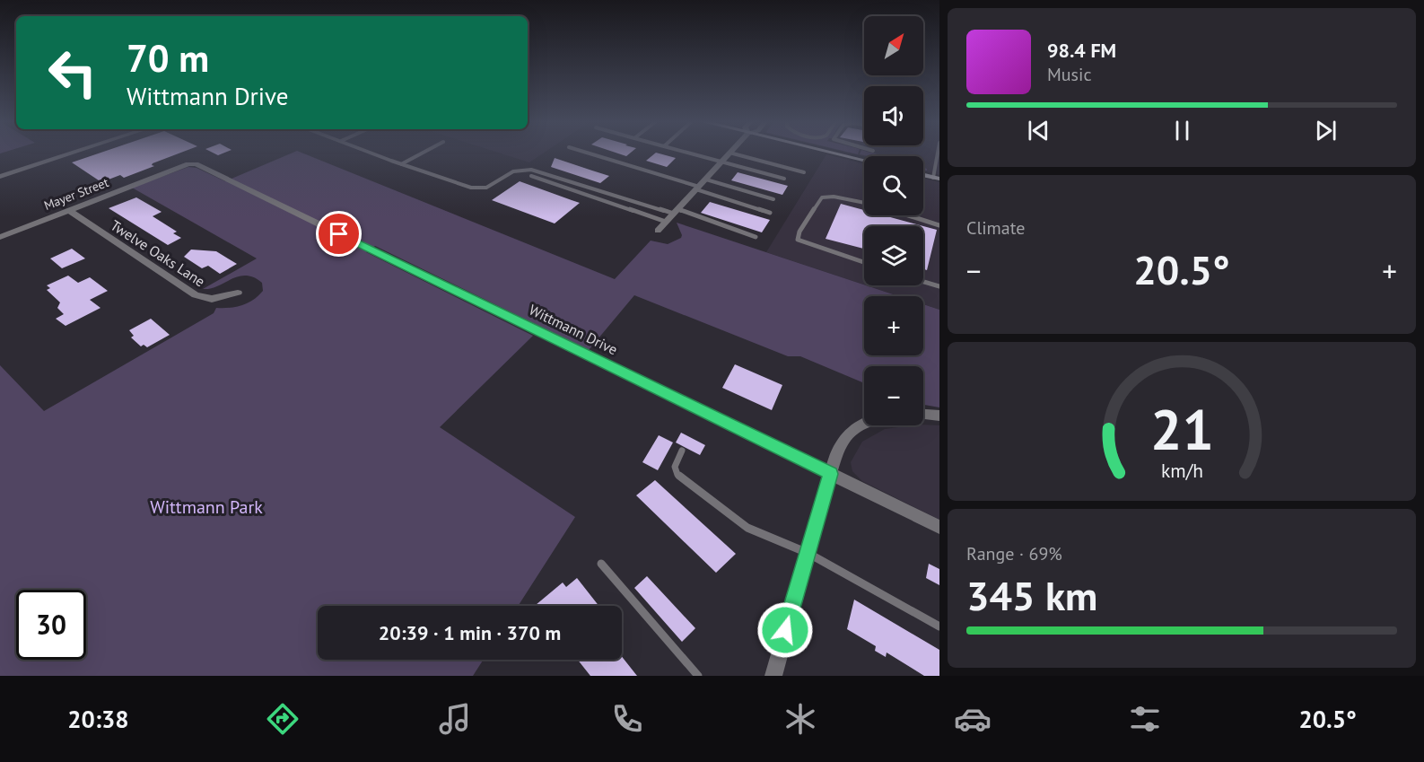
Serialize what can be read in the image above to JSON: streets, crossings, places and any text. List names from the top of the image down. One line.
{"streets":{"street":["Mayer Street","Twelve Oaks Lane","Wittmann Drive"]},"crossings":[["Mayer Street","Twelve Oaks Lane"],["Mayer Street","Wittmann Drive"]],"parks":["Wittmann Park"],"north":"top right","page":{"map_buttons":["+","−"],"turn":["70 m","Wittmann Drive"],"song":["98.4 FM","Music"],"tile":["Climate",["Range · 69%","345 km"]],"heat":["−","20.5°","+"],"limit":"30","trip":"20:39 · 1 min · 370 m","tabs":["20:38","20.5°"],"gauge":["21","km/h"]}}
